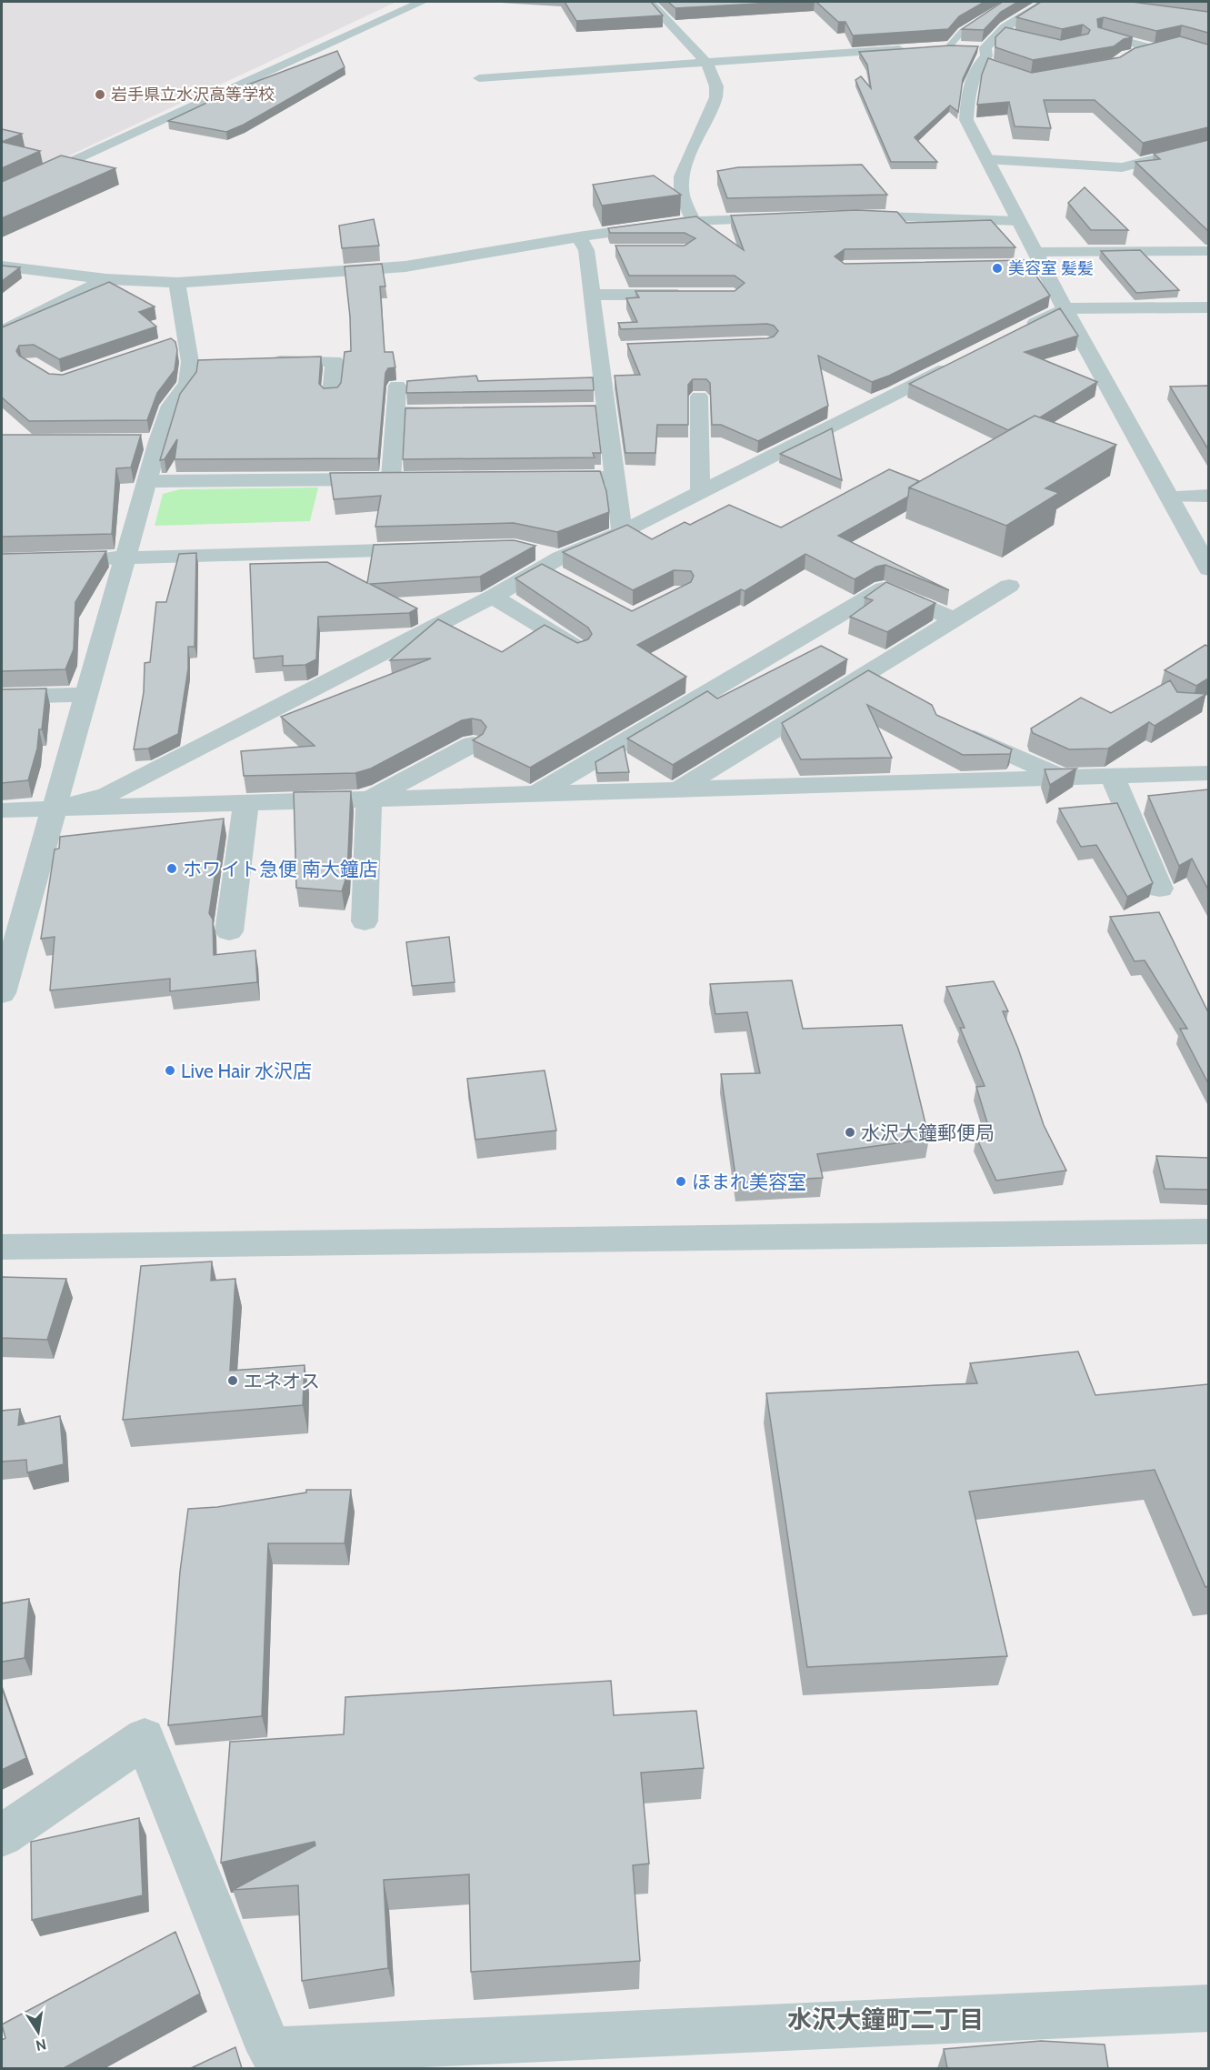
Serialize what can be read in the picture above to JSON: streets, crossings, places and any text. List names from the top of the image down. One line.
{"districts":["水沢大鐘町二丁目"],"places":["岩手県立水沢高等学校","美容室 髪髪","ホワイト急便 南大鐘店","Live Hair 水沢店","水沢大鐘郵便局","ほまれ美容室","エネオス"],"north":"bottom"}
